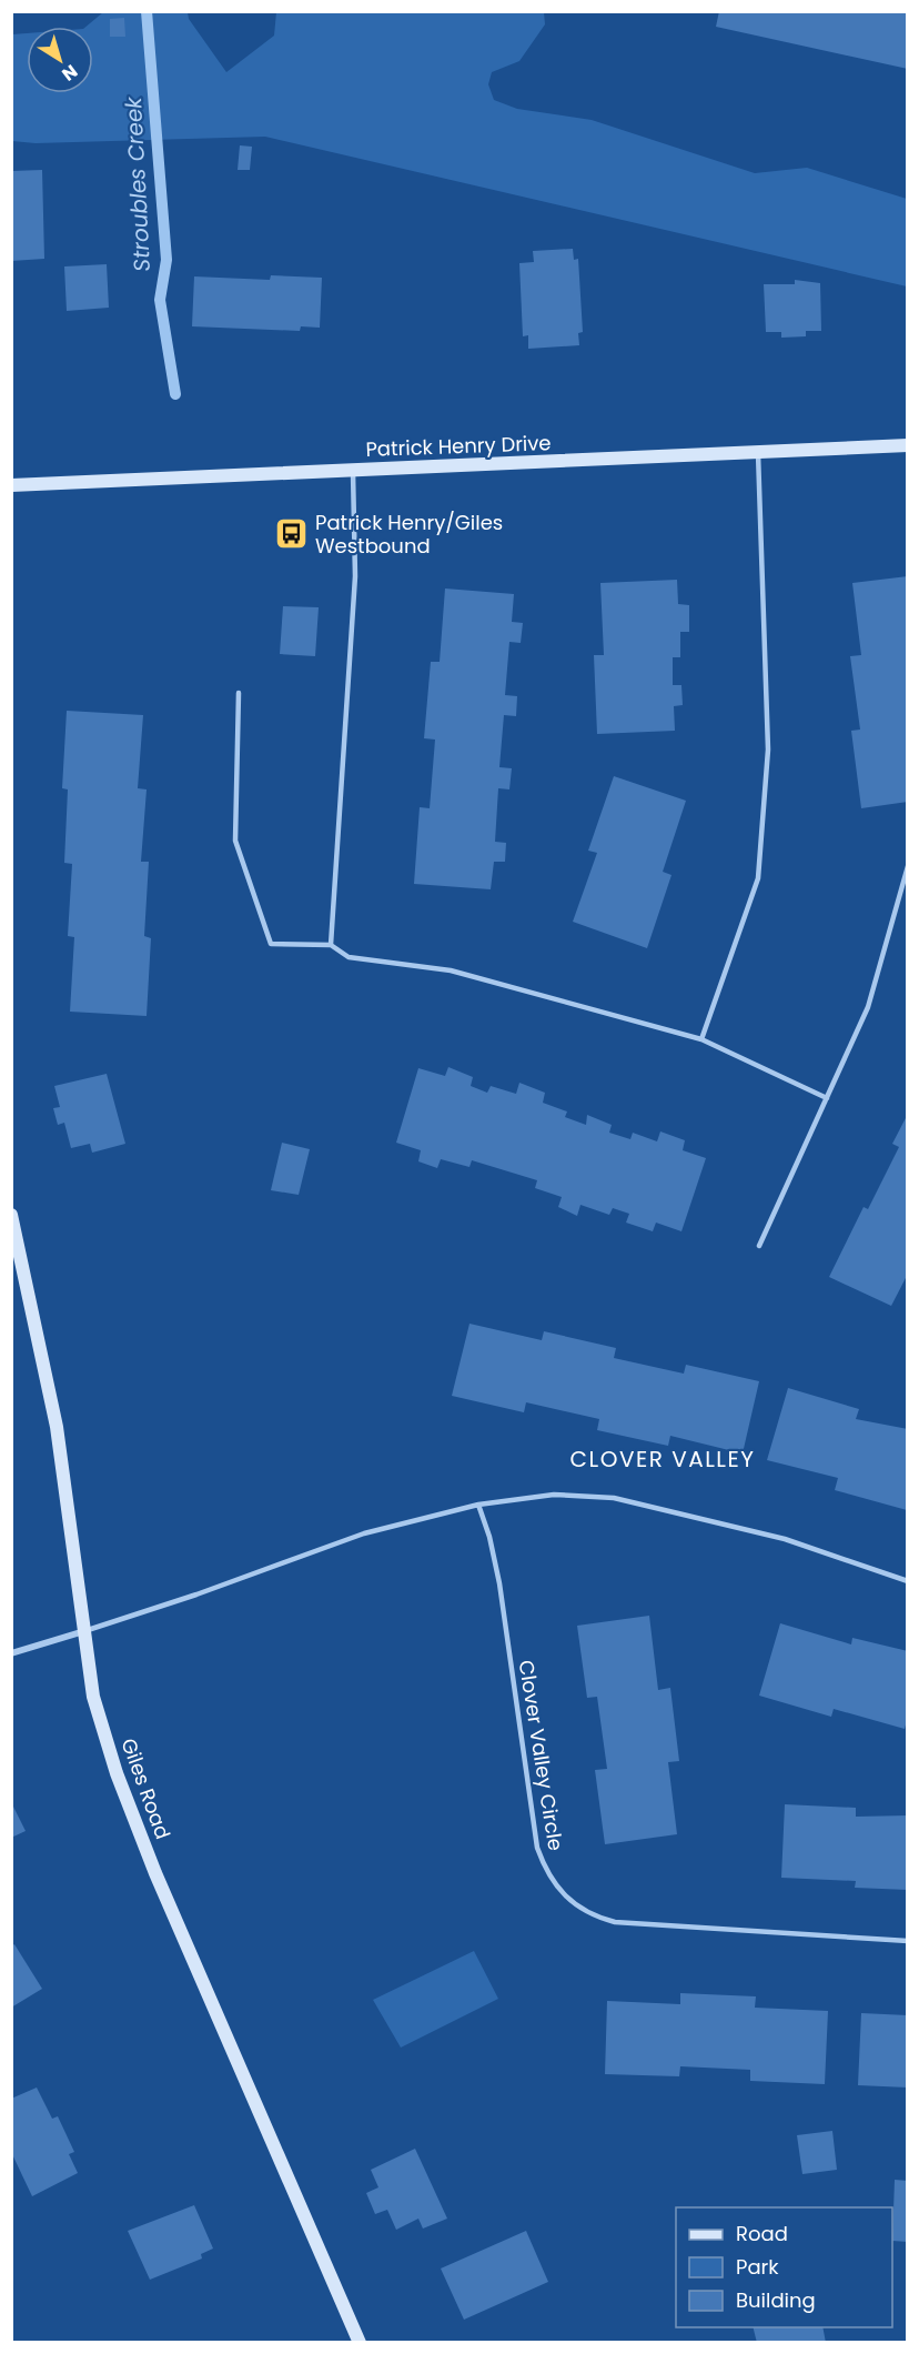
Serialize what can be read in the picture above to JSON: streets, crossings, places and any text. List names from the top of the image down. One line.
{"streets":{"street":["Patrick Henry Drive","Giles Road"],"lane":["Clover Valley Circle"]},"districts":["CLOVER VALLEY"],"water":["Stroubles Creek"],"places":{"bus stop":["Patrick Henry/Giles Westbound"]},"legend":["Road","Park","Building"],"north":"bottom right"}
